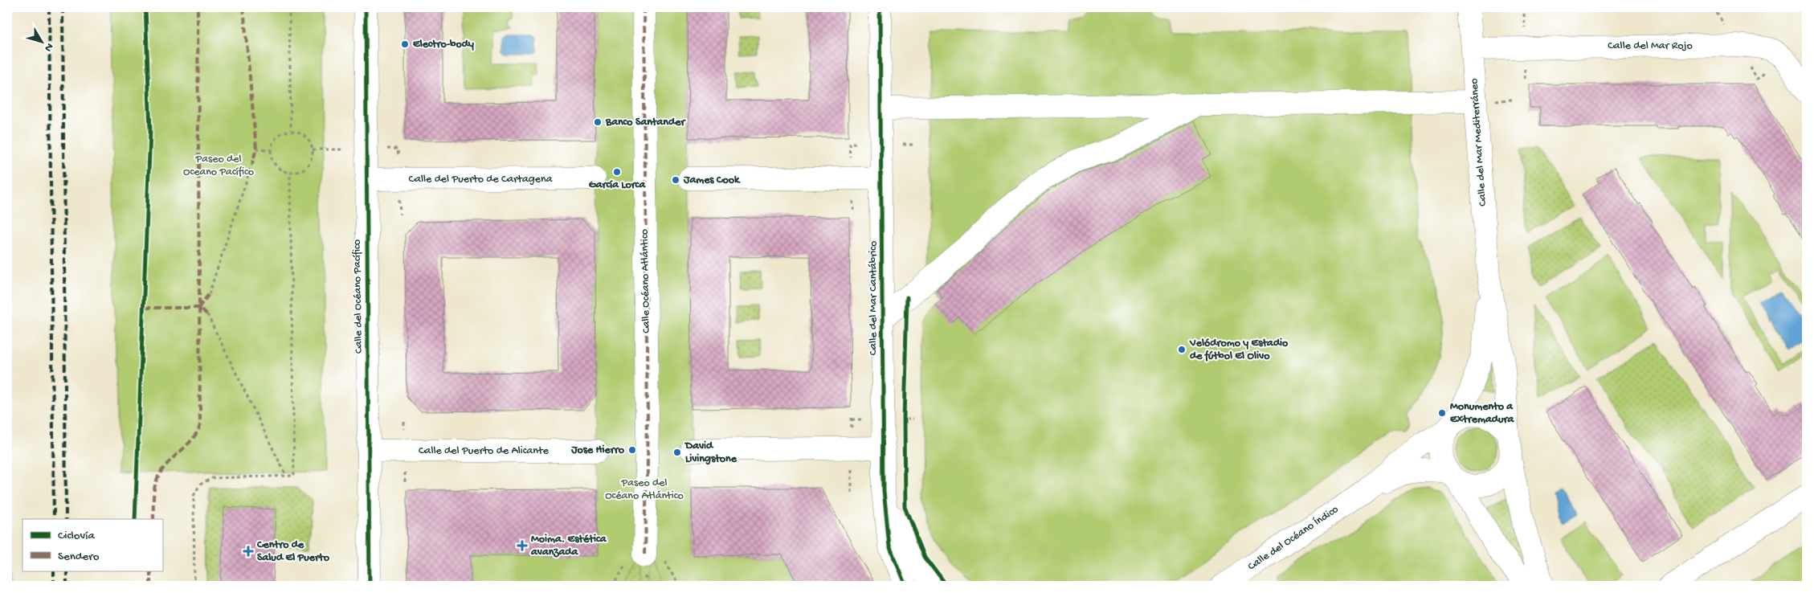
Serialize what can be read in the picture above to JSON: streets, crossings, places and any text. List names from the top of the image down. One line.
{"streets":{"street":["Calle del Mar Rojo","Calle del Mar Mediterráneo","Calle del Puerto de Cartagena","Calle Océano Atlántico","Calle del Océano Pacífico","Calle del Mar Cantábrico","Calle del Puerto de Alicante","Calle del Océano Índico"]},"crossings":[["Calle del Mar Rojo","Calle del Mar Mediterráneo"],["Calle del Mar Mediterráneo","Calle del Océano Índico"],["Calle del Puerto de Cartagena","Calle del Océano Pacífico"],["Calle del Océano Pacífico","Calle del Puerto de Alicante"]],"parks":["Paseo del Oceano Pacífico","Paseo del Océano Atlántico"],"places":{"other":["Electro-body","Banco Santander","García Lorca","James Cook","Velódromo y Estadio de fútbol El Olivo","Monumento a Extremadura","Jose Hierro","David Livingstone"],"health":["Moima. Estética avanzada","Centro de Salud El Puerto"]},"legend":["Ciclovía","Sendero"],"north":"bottom right"}
